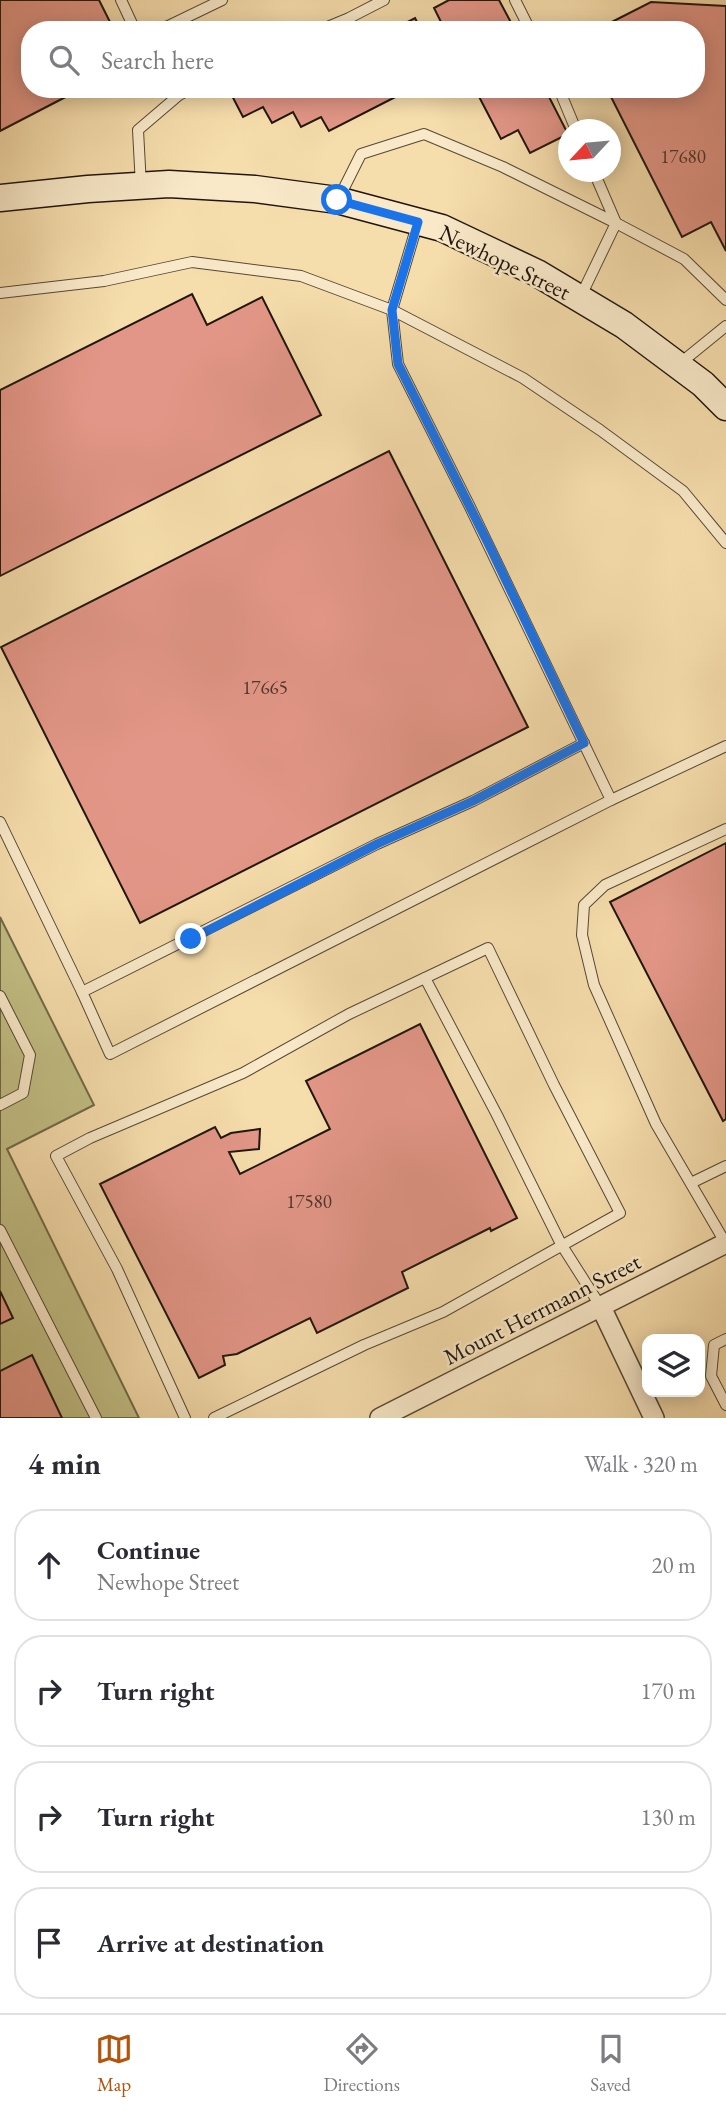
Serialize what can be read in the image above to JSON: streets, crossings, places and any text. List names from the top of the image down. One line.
{"streets":{"street":["Newhope Street","Mount Herrmann Street"]},"house_numbers":["17680","17665","17580"],"north":"bottom left","page":{"search":"Search here","heading":["4 min","Walk · 320 m"],"list":[["Continue","Newhope Street","20 m"],["Turn right","170 m"],["Turn right","130 m"],"Arrive at destination"],"nav":["Map","Directions","Saved"]}}
